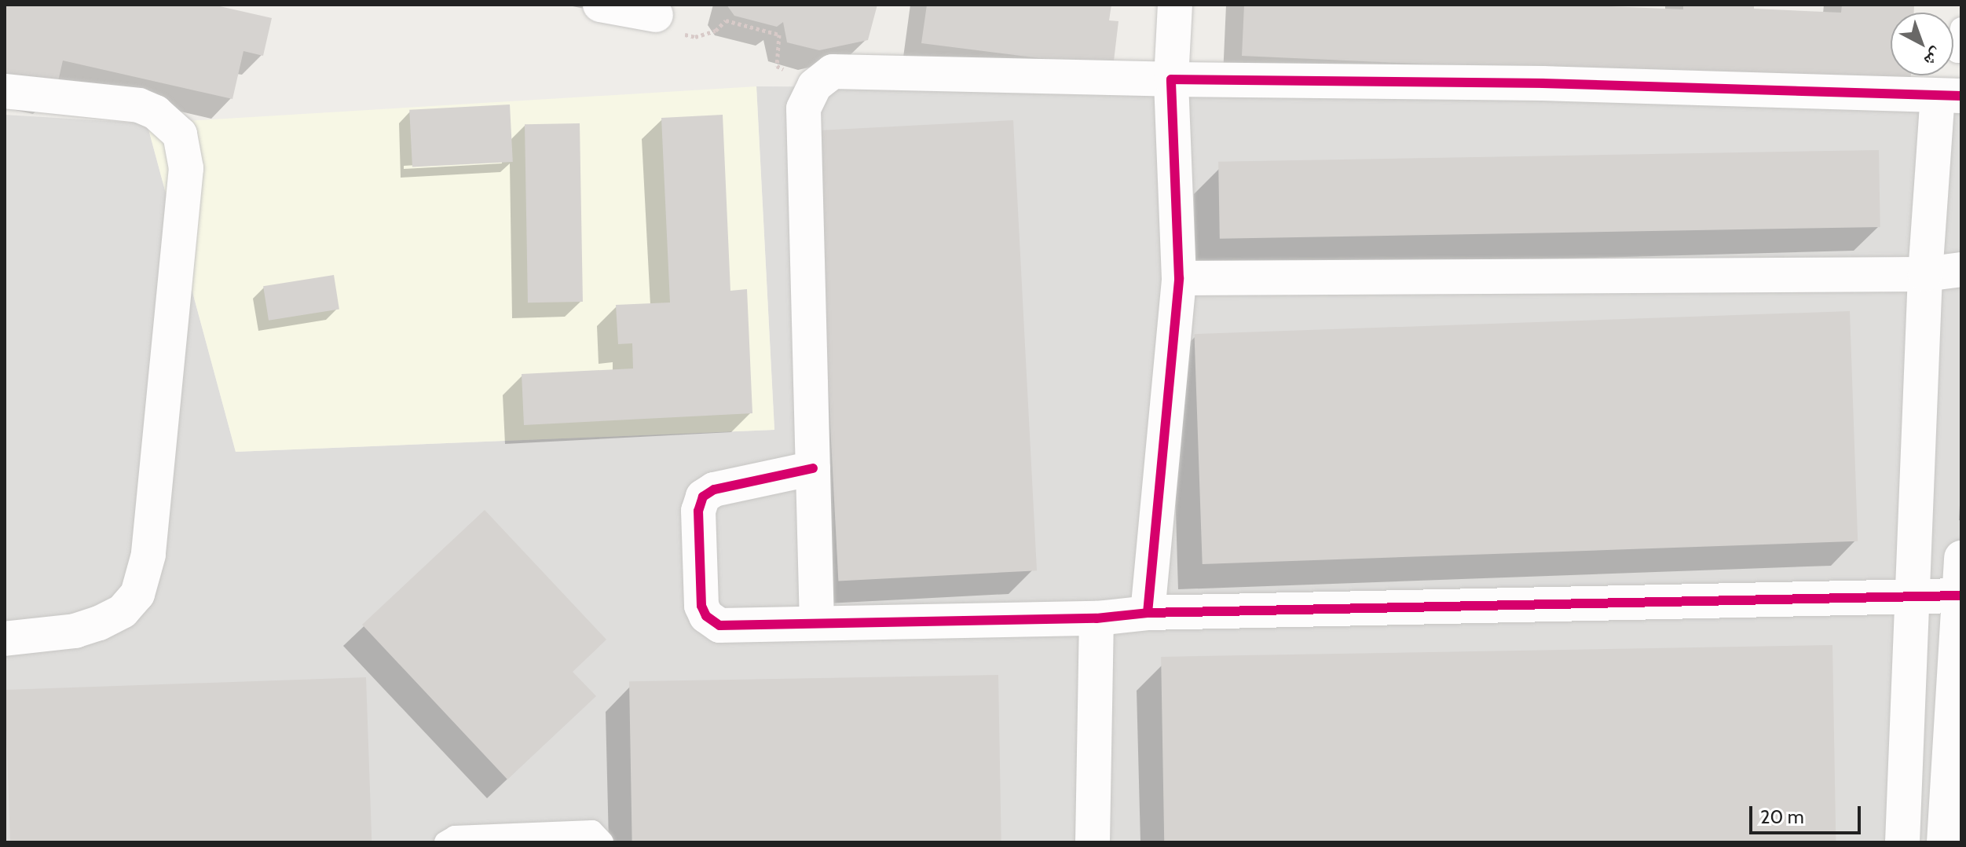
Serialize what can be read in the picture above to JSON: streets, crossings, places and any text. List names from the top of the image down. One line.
{"scale_bar":"20 m","north":"bottom right"}
